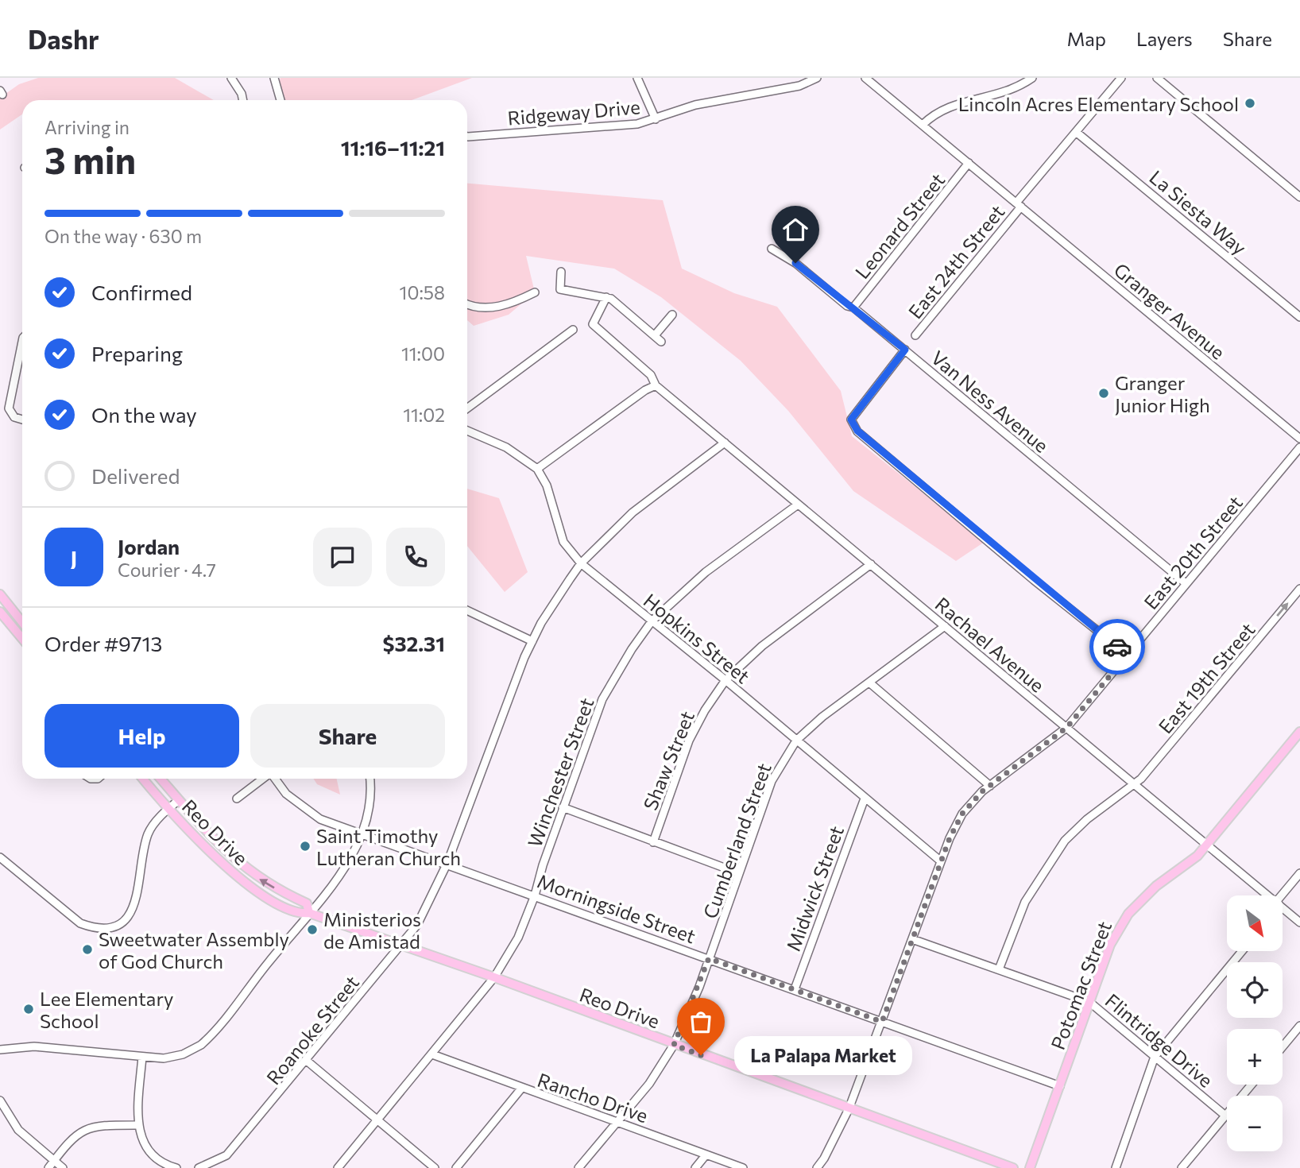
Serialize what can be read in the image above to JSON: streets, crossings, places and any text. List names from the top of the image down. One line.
{"streets":{"main road":["Reo Drive","Potomac Street"],"street":["Ridgeway Drive","La Siesta Way","Leonard Street","East 24th Street","Granger Avenue","Van Ness Avenue","East 20th Street","Hopkins Street","Rachael Avenue","East 19th Street","Shaw Street","Winchester Street","Cumberland Street","Midwick Street","Morningside Street","Roanoke Street","Flintridge Drive","Rancho Drive"]},"crossings":[["La Siesta Way","East 24th Street"],["Leonard Street","Granger Avenue"],["Leonard Street","Van Ness Avenue"],["East 24th Street","Granger Avenue"],["Van Ness Avenue","East 20th Street"],["East 20th Street","Hopkins Street"],["East 20th Street","Rachael Avenue"],["East 20th Street","Reo Drive"],["East 20th Street","Morningside Street"],["East 20th Street","Flintridge Drive"],["Hopkins Street","Shaw Street"],["Hopkins Street","Winchester Street"],["Hopkins Street","Cumberland Street"],["Hopkins Street","Midwick Street"],["Hopkins Street","Roanoke Street"],["Rachael Avenue","East 19th Street"],["Rachael Avenue","Shaw Street"],["Rachael Avenue","Winchester Street"],["Rachael Avenue","Cumberland Street"],["Rachael Avenue","Potomac Street"],["Rachael Avenue","Roanoke Street"],["East 19th Street","Flintridge Drive"],["Winchester Street","Reo Drive"],["Winchester Street","Morningside Street"],["Winchester Street","Rancho Drive"],["Reo Drive","Cumberland Street"],["Reo Drive","Roanoke Street"],["Cumberland Street","Morningside Street"],["Cumberland Street","Rancho Drive"],["Midwick Street","Morningside Street"],["Morningside Street","Potomac Street"],["Morningside Street","Roanoke Street"],["Potomac Street","Flintridge Drive"]],"one_way":["East 19th Street"],"places":["Lincoln Acres Elementary School","Granger Junior High","Saint Timothy Lutheran Church","Ministerios de Amistad","Sweetwater Assembly of God Church","Lee Elementary School","La Palapa Market"],"north":"bottom right","page":{"header":"Dashr","nav":["Map","Layers","Share"],"heading":["3 min","Arriving in","11:16–11:21"],"panel":["Jordan","Courier · 4.7","Order #9713","$32.31"],"bar":"On the way · 630 m","list":[["Confirmed","10:58"],["Preparing","11:00"],["On the way","11:02"],"Delivered"],"round":"J","buttons":["Help","Share"],"map_buttons":["+","−"],"bubble":"La Palapa Market"}}
